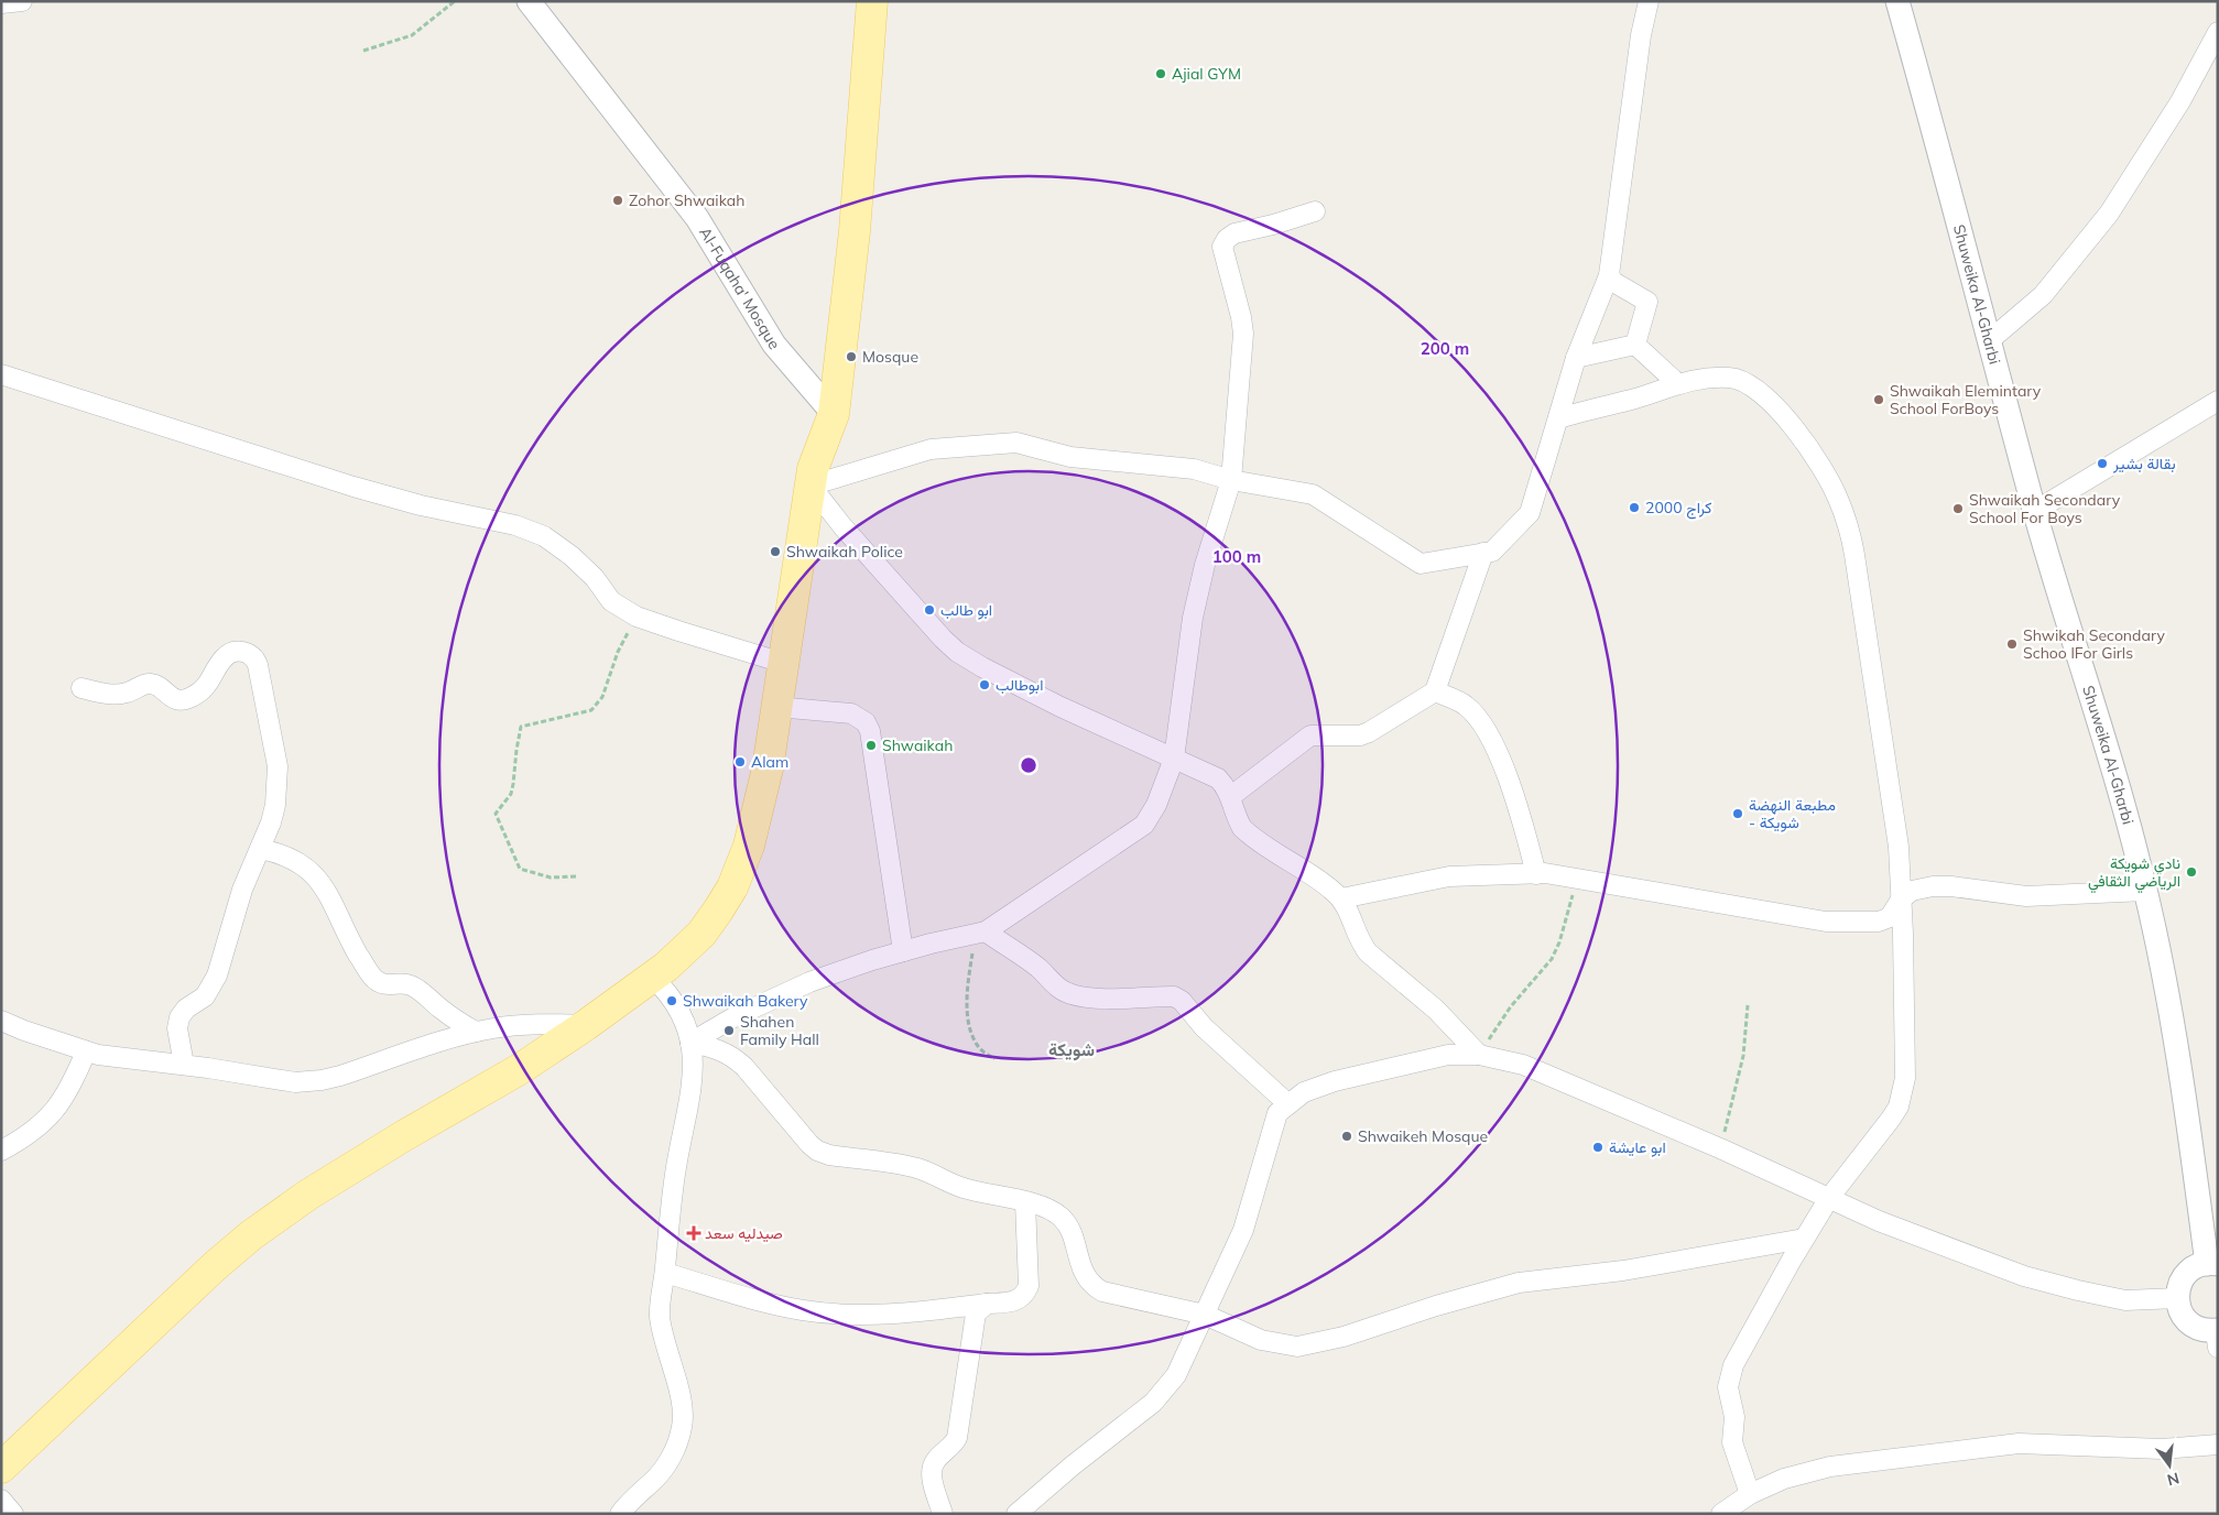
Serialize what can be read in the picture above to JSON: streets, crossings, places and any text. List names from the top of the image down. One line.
{"streets":{"street":["Al-Fuqaha' Mosque","Shuweika Al-Gharbi"]},"districts":["شويكة"],"places":{"other":["Ajial GYM","Zohor Shwaikah","Mosque","Shwaikah Elemintary School ForBoys","بقالة بشير","كراج 2000","Shwaikah Secondary School For Boys","Shwaikah Police","ابو طالب","Shwikah Secondary Schoo lFor Girls","ابوطالب","Shwaikah","Alam","مطبعة النهضة - شويكة","نادي شويكة الرياضي الثقافي","Shwaikah Bakery","Shahen Family Hall","Shwaikeh Mosque","ابو عايشة"],"health":["صيدليه سعد"]},"north":"bottom","rings":["200 m","100 m"]}
